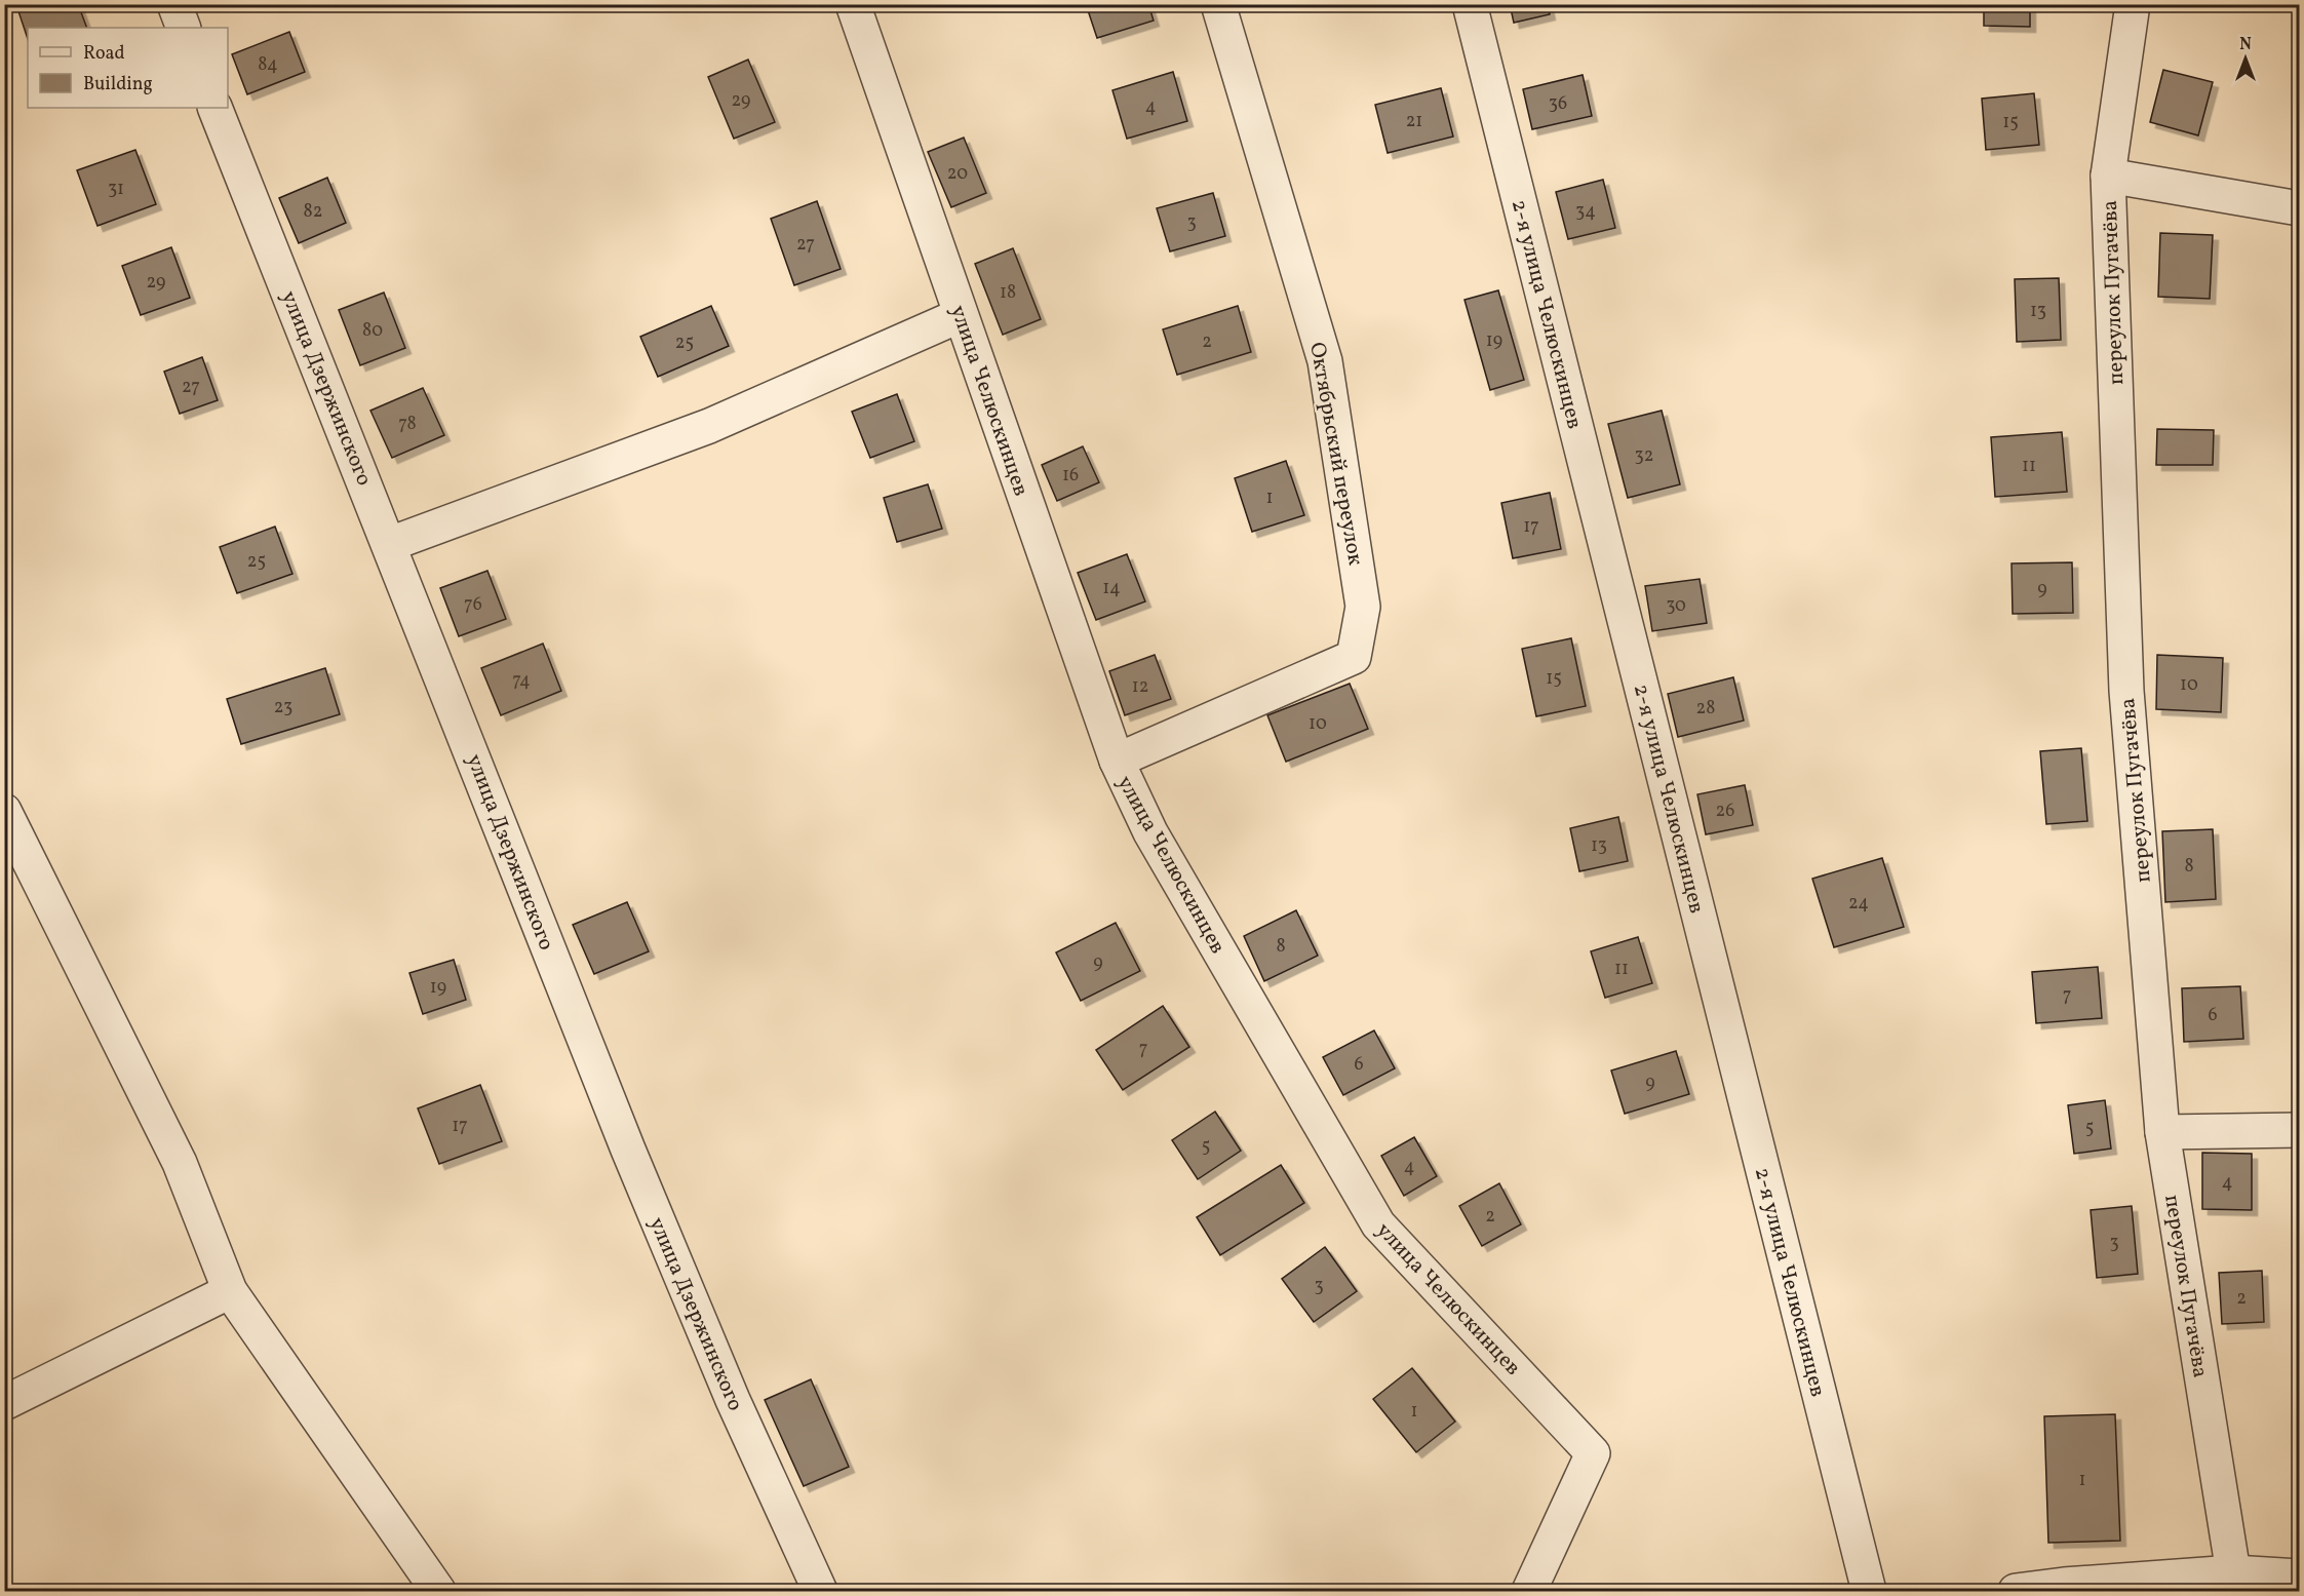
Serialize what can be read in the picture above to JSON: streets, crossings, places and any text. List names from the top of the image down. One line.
{"streets":{"street":["переулок Пугачёва","2-я улица Челюскинцев","улица Дзержинского","улица Челюскинцев","Октябрьский переулок"]},"crossings":[["улица Челюскинцев","Октябрьский переулок"]],"house_numbers":["84","29","36","4","21","15","20","31","82","34","3","27","29","18","13","80","19","2","25","27","78","32","11","16","1","17","25","14","9","76","30","15","74","10","12","23","28","10","26","13","8","24","8","9","11","19","7","6","7","6","9","17","5","5","4","4","2","3","3","2","1","1"],"legend":["Road","Building"],"north":"top"}
